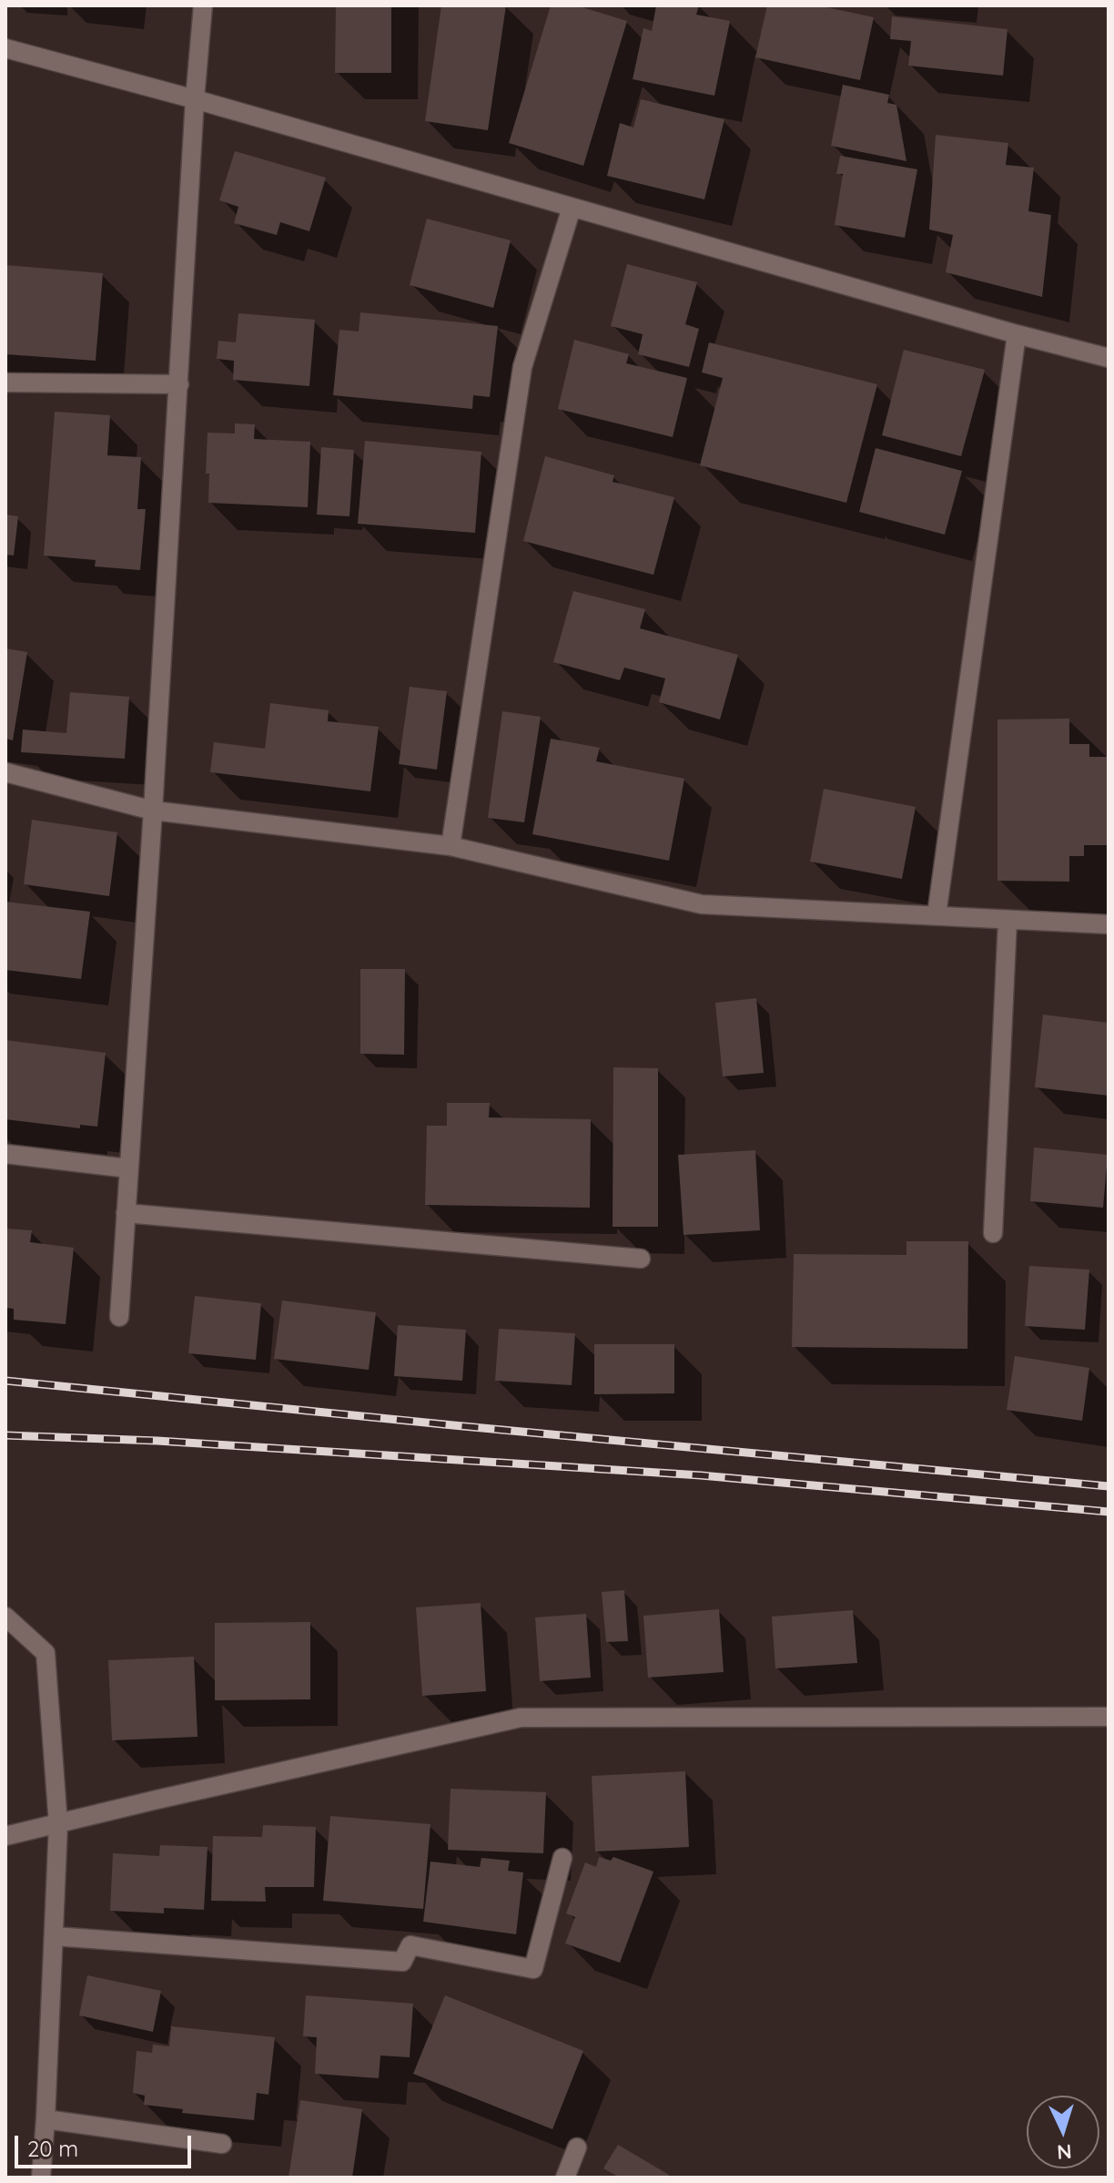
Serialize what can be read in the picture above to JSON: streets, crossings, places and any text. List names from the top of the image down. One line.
{"scale_bar":"20 m","north":"bottom"}
